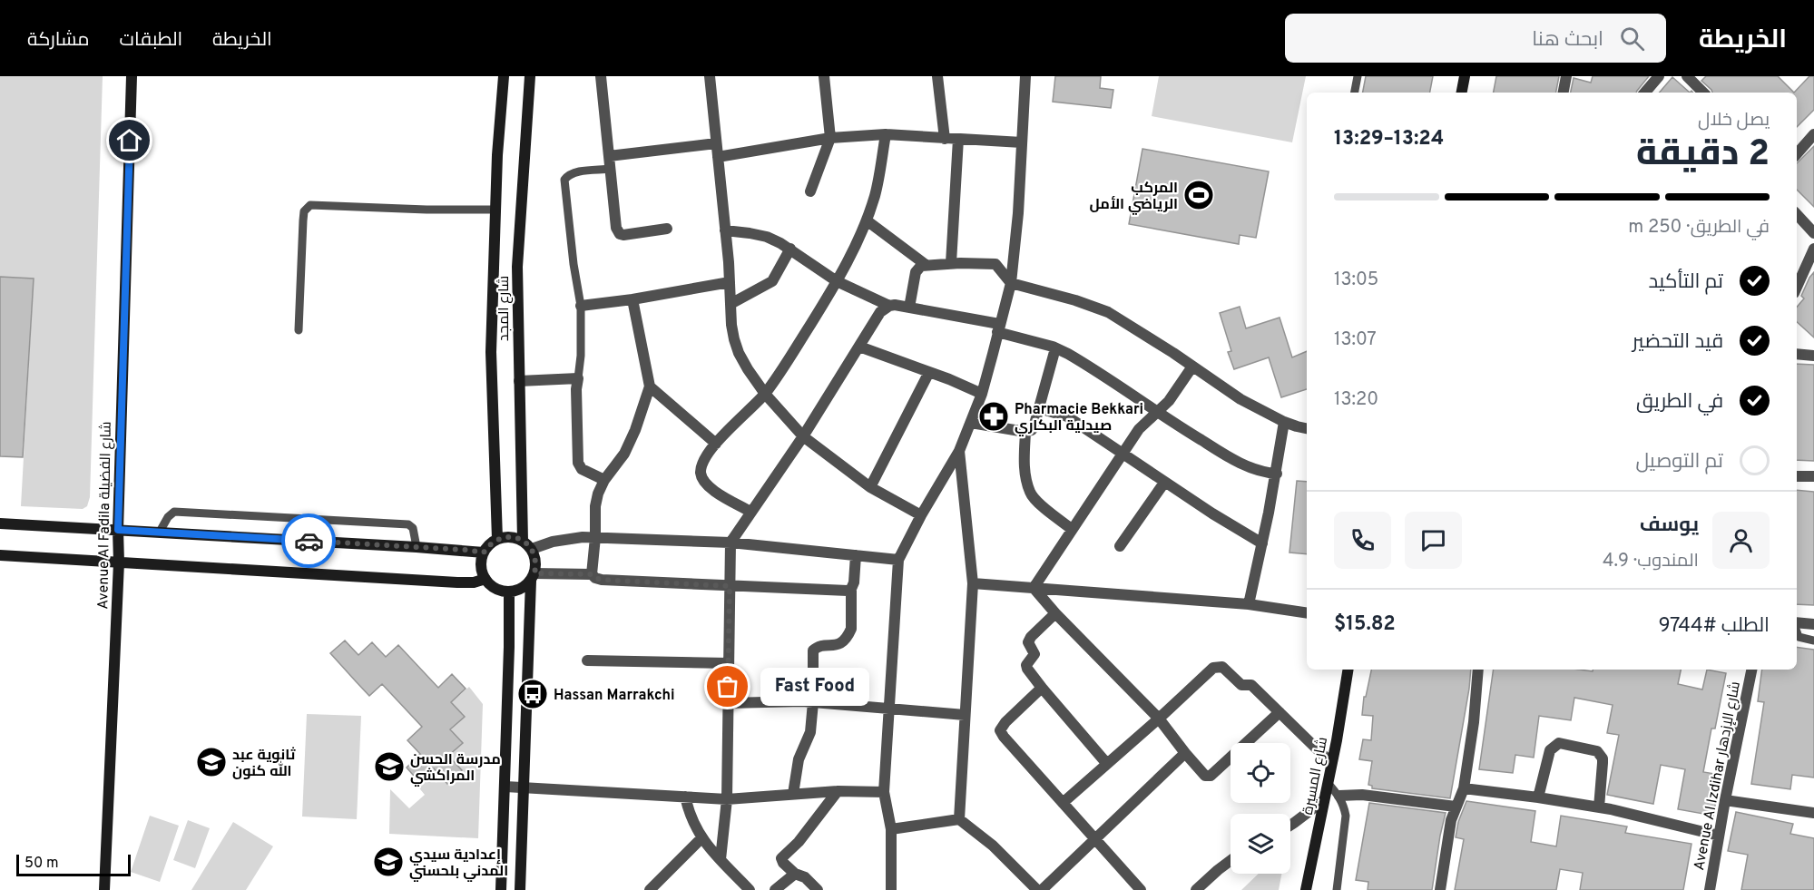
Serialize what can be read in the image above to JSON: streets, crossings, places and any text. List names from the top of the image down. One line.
{"streets":{"street":["شارع المجد","Avenue Al Fadila شارع الفضيلة","شارع المسيرة","Avenue Al Izdihar شارع الإزدهار"]},"places":{"sports":["المركب الرياضي الأمل"],"pharmacy":["Pharmacie Bekkari صيدلية البكاري"],"other":["Fast Food"],"bus stop":["Hassan Marrakchi"],"school or university":["ثانوية عبد الله كنون","مدرسة الحسن المراكشي","إعدادية سيدي المدني بلحسني"]},"scale_bar":"50 m","page":{"header":"الخريطة","search":"ابحث هنا","nav":["الخريطة","الطبقات","مشاركة"],"heading":["2 دقيقة","يصل خلال","13:24–13:29"],"panel":["يوسف","المندوب · 4.9","الطلب #9744","$15.82"],"bar":"في الطريق · 250 m","list":[["تم التأكيد","13:05"],["قيد التحضير","13:07"],["في الطريق","13:20"],"تم التوصيل"],"bubble":"Fast Food","scale":"50 m"}}
